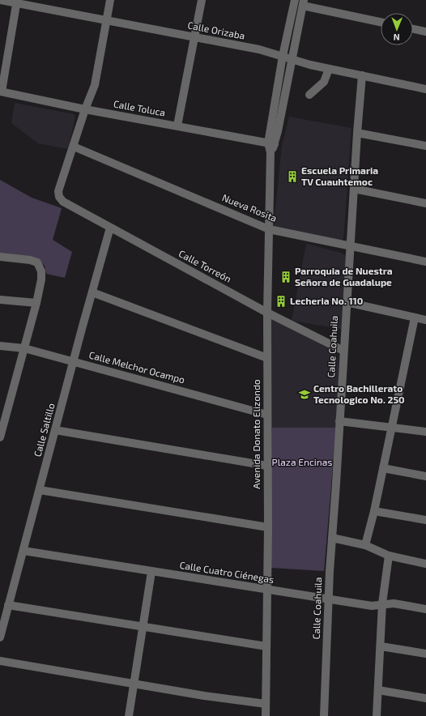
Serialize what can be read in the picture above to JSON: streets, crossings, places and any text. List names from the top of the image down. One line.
{"streets":{"street":["Calle Orizaba","Calle Toluca","Nueva Rosita","Calle Torreón","Calle Coahuila","Calle Melchor Ocampo","Calle Saltillo","Avenida Donato Elizondo","Calle Cuatro Ciénegas"]},"crossings":[["Calle Orizaba","Calle Coahuila"],["Calle Orizaba","Avenida Donato Elizondo"],["Calle Toluca","Avenida Donato Elizondo"],["Nueva Rosita","Calle Torreón"],["Nueva Rosita","Calle Coahuila"],["Nueva Rosita","Avenida Donato Elizondo"],["Calle Torreón","Calle Coahuila"],["Calle Torreón","Calle Saltillo"],["Calle Torreón","Avenida Donato Elizondo"],["Calle Coahuila","Calle Cuatro Ciénegas"],["Calle Melchor Ocampo","Calle Saltillo"],["Calle Melchor Ocampo","Avenida Donato Elizondo"],["Calle Saltillo","Calle Cuatro Ciénegas"],["Avenida Donato Elizondo","Calle Cuatro Ciénegas"]],"parks":["Plaza Encinas"],"places":{"building":["Escuela Primaria TV Cuauhtemoc","Parroquia de Nuestra Señora de Guadalupe","Lecheria No. 110"],"school or university":["Centro Bachillerato Tecnologico No. 250"]},"north":"bottom"}
